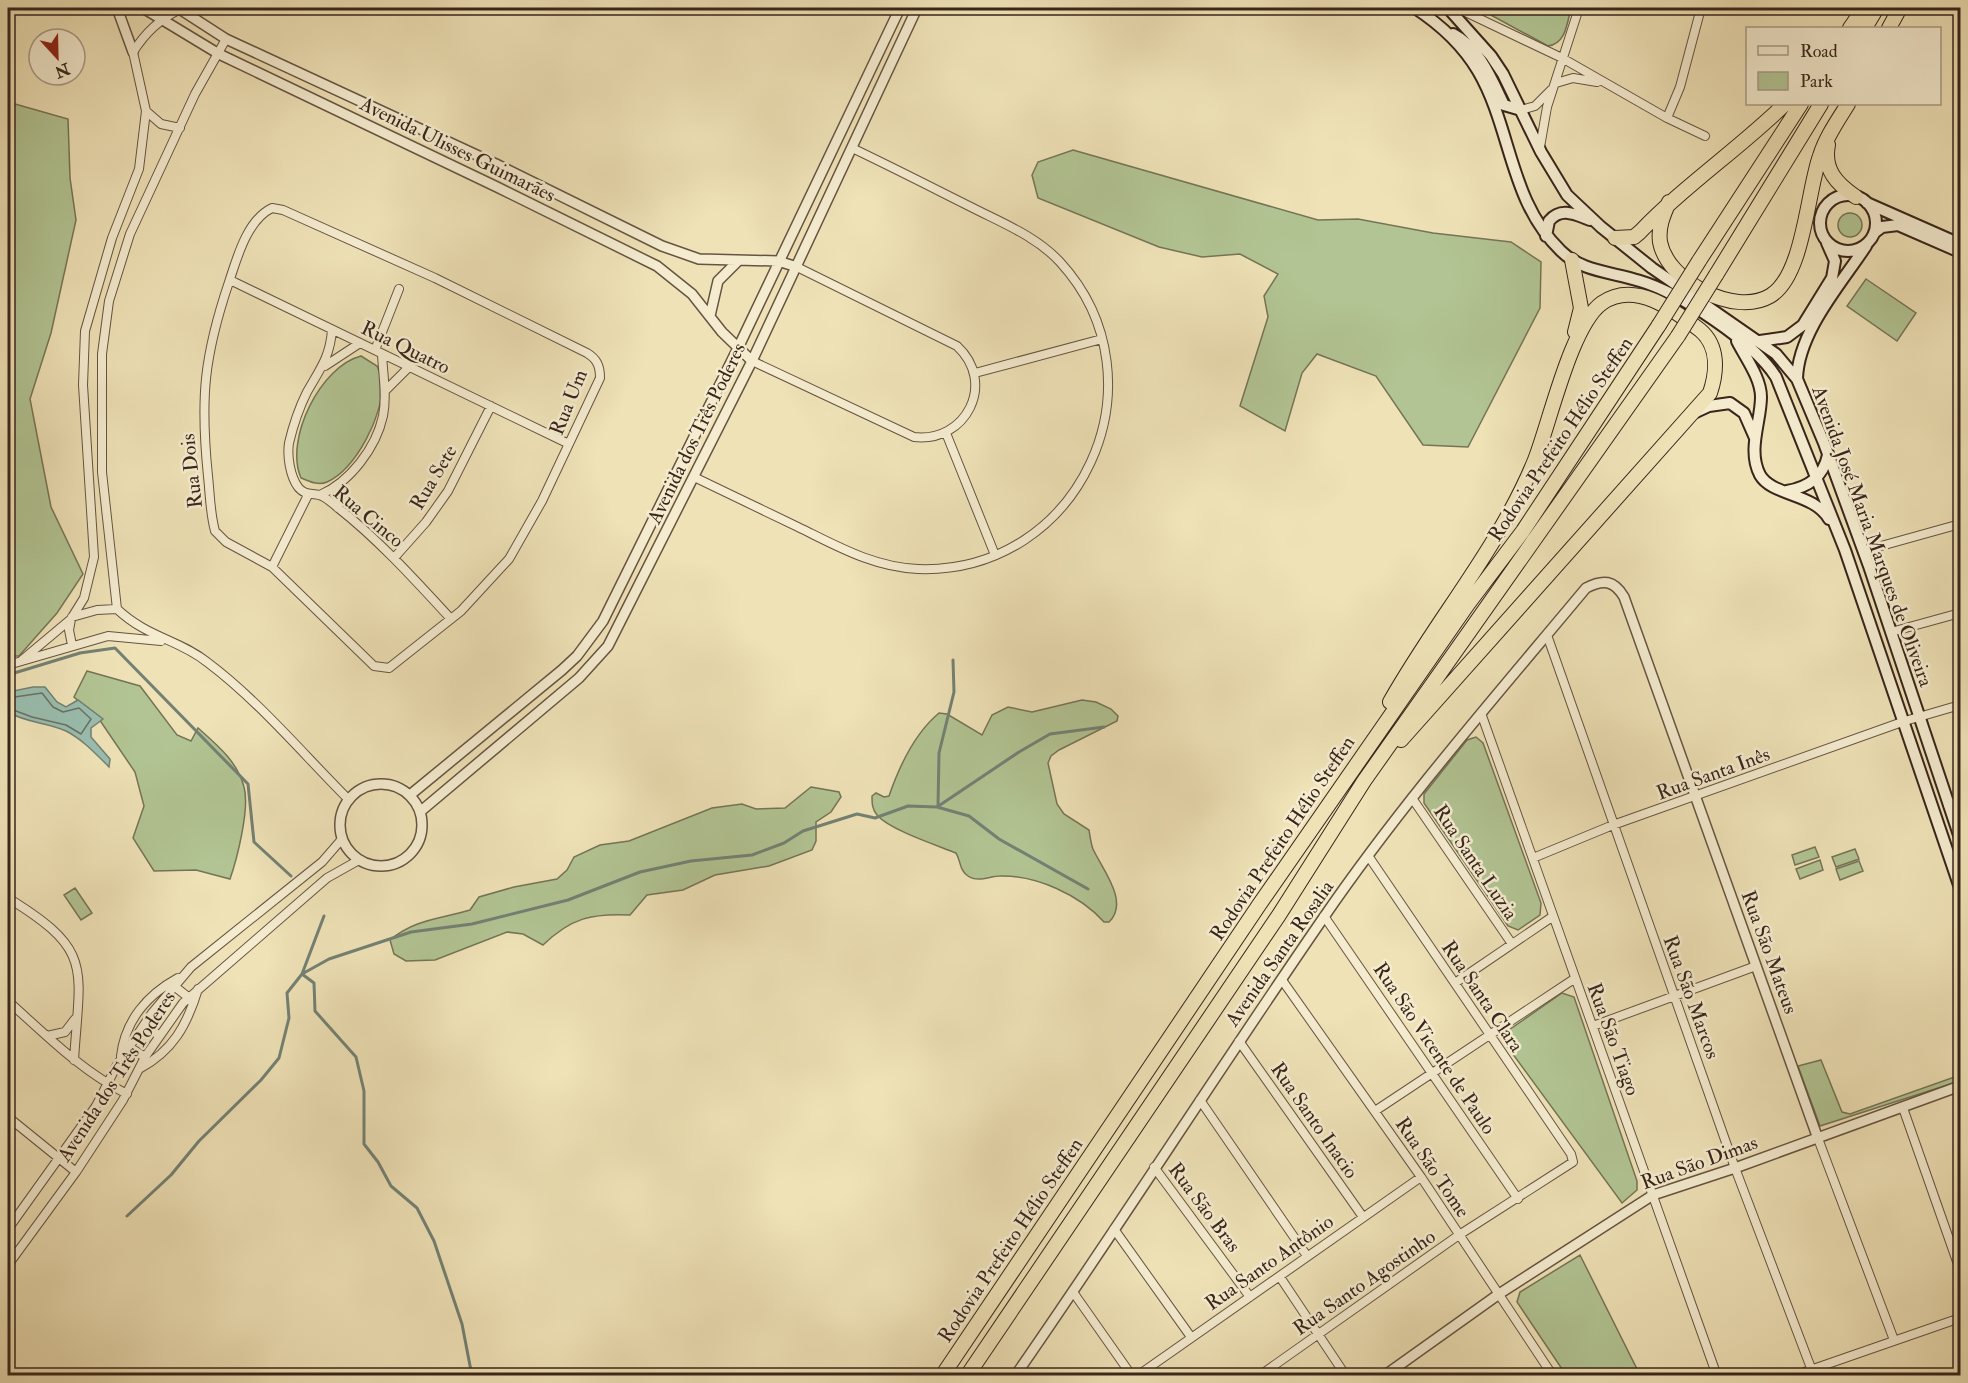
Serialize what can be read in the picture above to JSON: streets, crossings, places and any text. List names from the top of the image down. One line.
{"streets":{"highway":["Rodovia Prefeito Hélio Steffen"],"main road":["Avenida José Maria Marques de Oliveira"],"street":["Avenida Ulisses Guimarães","Rua Quatro","Rua Um","Avenida dos Três Poderes","Rua Dois","Rua Sete","Rua Cinco","Rua Santa Inês","Rua Santa Luzia","Rua São Mateus","Avenida Santa Rosalia","Rua Santa Clara","Rua São Marcos","Rua São Tiago","Rua São Vicente de Paulo","Rua Santo Inacio","Rua São Dimas","Rua São Tome","Rua São Bras","Rua Santo Antônio","Rua Santo Agostinho"]},"crossings":[["Avenida Ulisses Guimarães","Avenida dos Três Poderes"],["Rua Quatro","Rua Um"],["Rua Quatro","Rua Dois"],["Rua Quatro","Rua Sete"],["Rua Quatro","Rua Cinco"],["Rua Um","Rua Dois"],["Rua Um","Rua Cinco"],["Rua Sete","Rua Cinco"],["Avenida José Maria Marques de Oliveira","Rua Santa Inês"],["Rua Santa Inês","Rua São Mateus"],["Rua Santa Inês","Rua São Marcos"],["Rua Santa Inês","Rua São Tiago"],["Rua Santa Luzia","Avenida Santa Rosalia"],["Rua São Mateus","Avenida Santa Rosalia"],["Rua São Mateus","Rua São Dimas"],["Avenida Santa Rosalia","Rua Santa Clara"],["Avenida Santa Rosalia","Rua São Marcos"],["Avenida Santa Rosalia","Rua São Tiago"],["Avenida Santa Rosalia","Rua São Vicente de Paulo"],["Avenida Santa Rosalia","Rua Santo Inacio"],["Avenida Santa Rosalia","Rua São Tome"],["Avenida Santa Rosalia","Rua São Bras"],["Rua Santa Clara","Rua Santo Agostinho"],["Rua São Marcos","Rua São Dimas"],["Rua São Tiago","Rua São Dimas"],["Rua São Vicente de Paulo","Rua Santo Agostinho"],["Rua Santo Inacio","Rua Santo Antônio"],["Rua São Dimas","Rua São Tome"],["Rua São Tome","Rua Santo Antônio"],["Rua São Tome","Rua Santo Agostinho"],["Rua São Bras","Rua Santo Antônio"]],"legend":["Road","Park"],"north":"bottom"}
